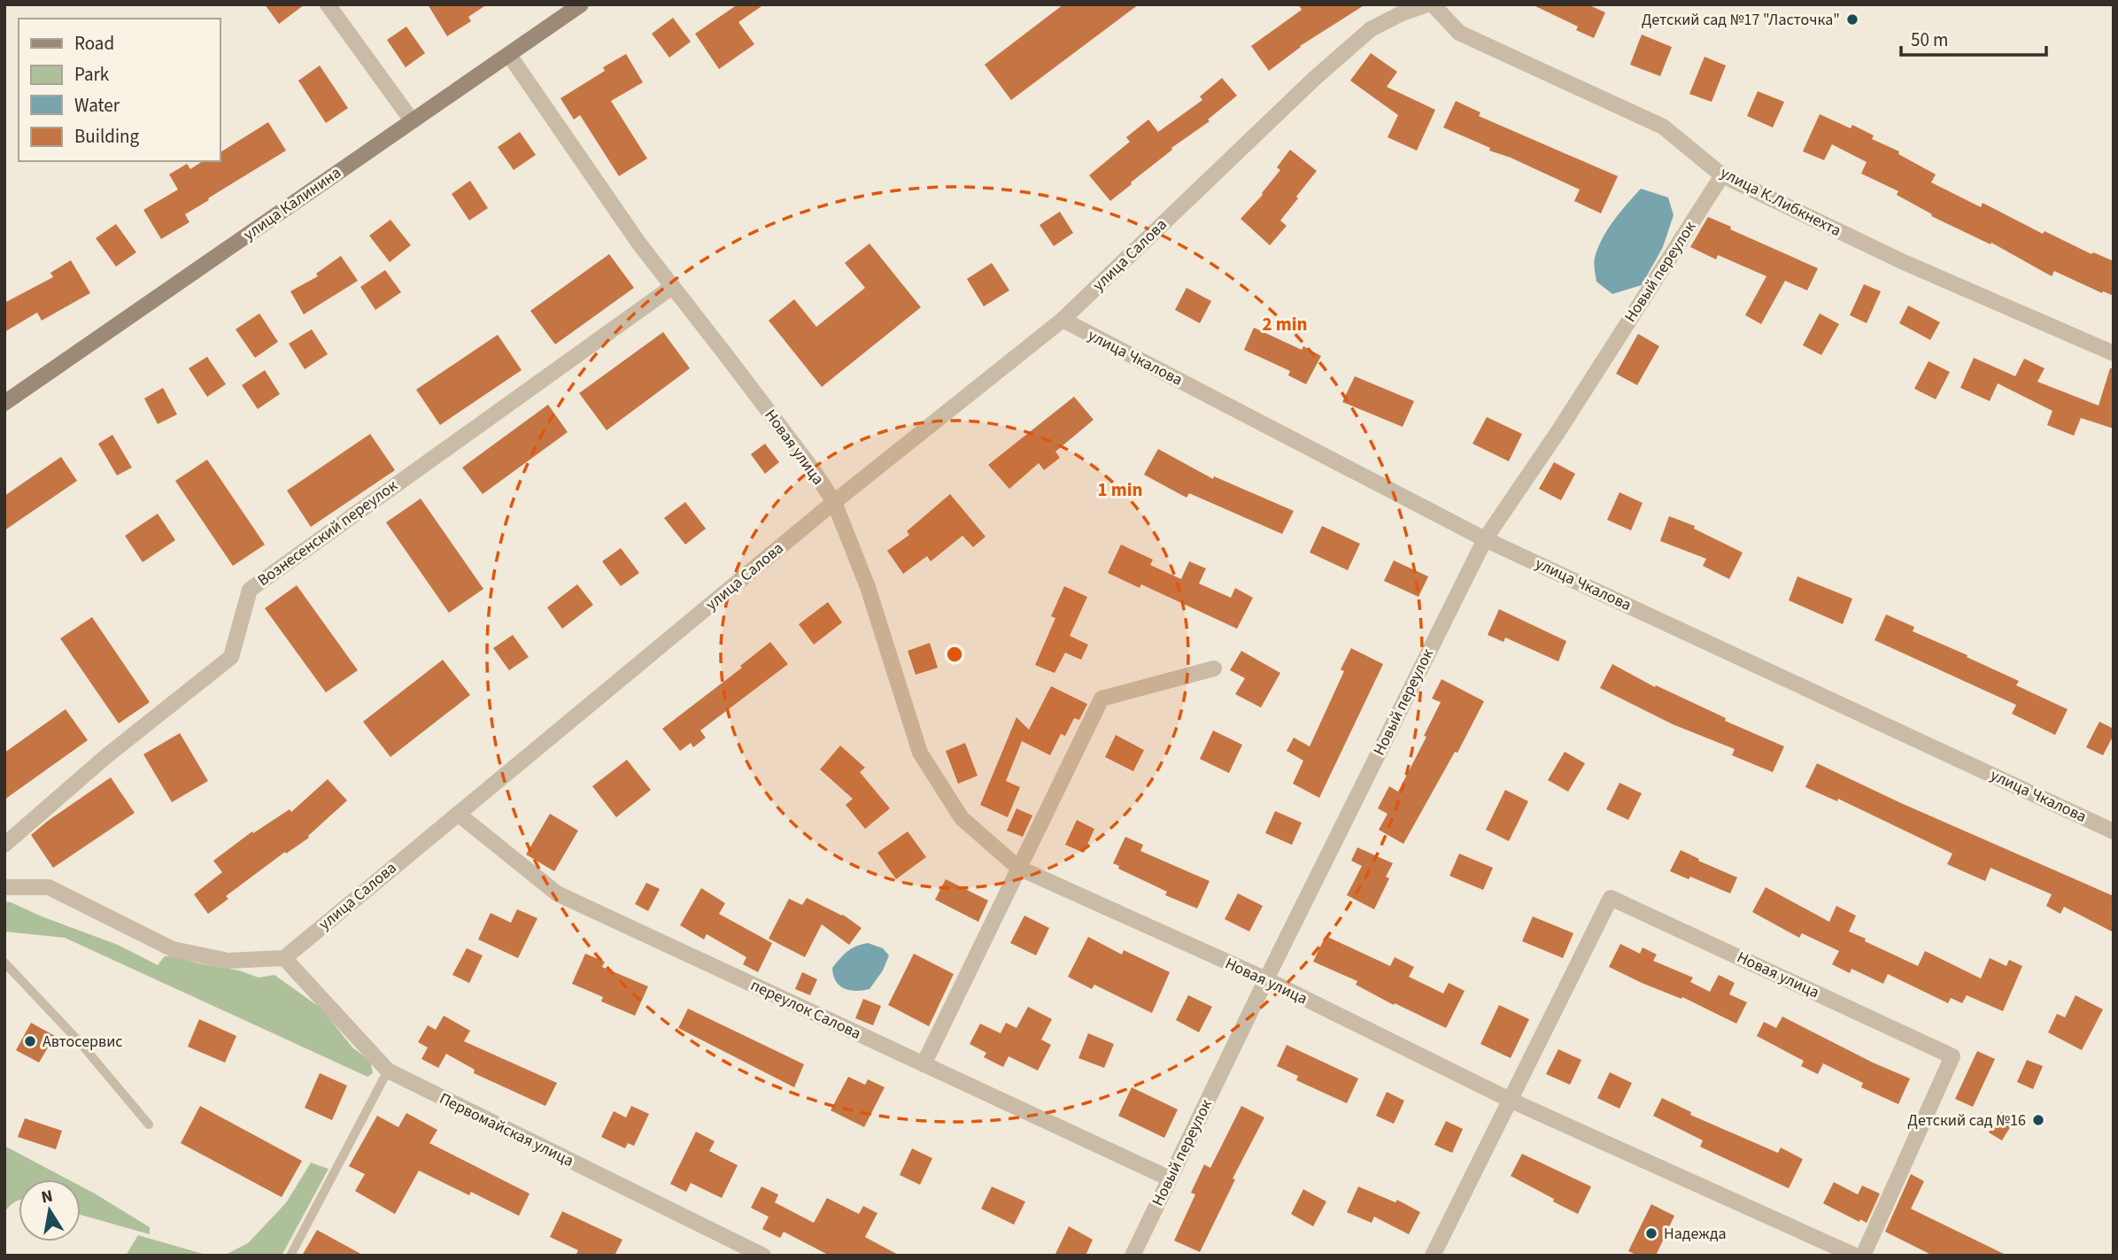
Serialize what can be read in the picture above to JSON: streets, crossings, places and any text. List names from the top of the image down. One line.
{"streets":{"main road":["улица Калинина"],"street":["улица К.Либкнехта","улица Салова","Новый переулок","улица Чкалова","Новая улица","Вознесенский переулок","переулок Салова","Первомайская улица"]},"crossings":[["улица К.Либкнехта","Новый переулок"],["улица Калинина","Новая улица"],["улица Салова","улица Чкалова"],["улица Салова","Новая улица"],["улица Салова","переулок Салова"],["улица Салова","Первомайская улица"],["Новый переулок","улица Чкалова"],["Новый переулок","Новая улица"],["Новый переулок","переулок Салова"],["Новая улица","Вознесенский переулок"]],"places":["Детский сад №17 \"Ласточка\"","Автосервис","Детский сад №16","Надежда"],"legend":["Road","Park","Water","Building"],"scale_bar":"50 m","north":"top","rings":["2 min","1 min"]}
